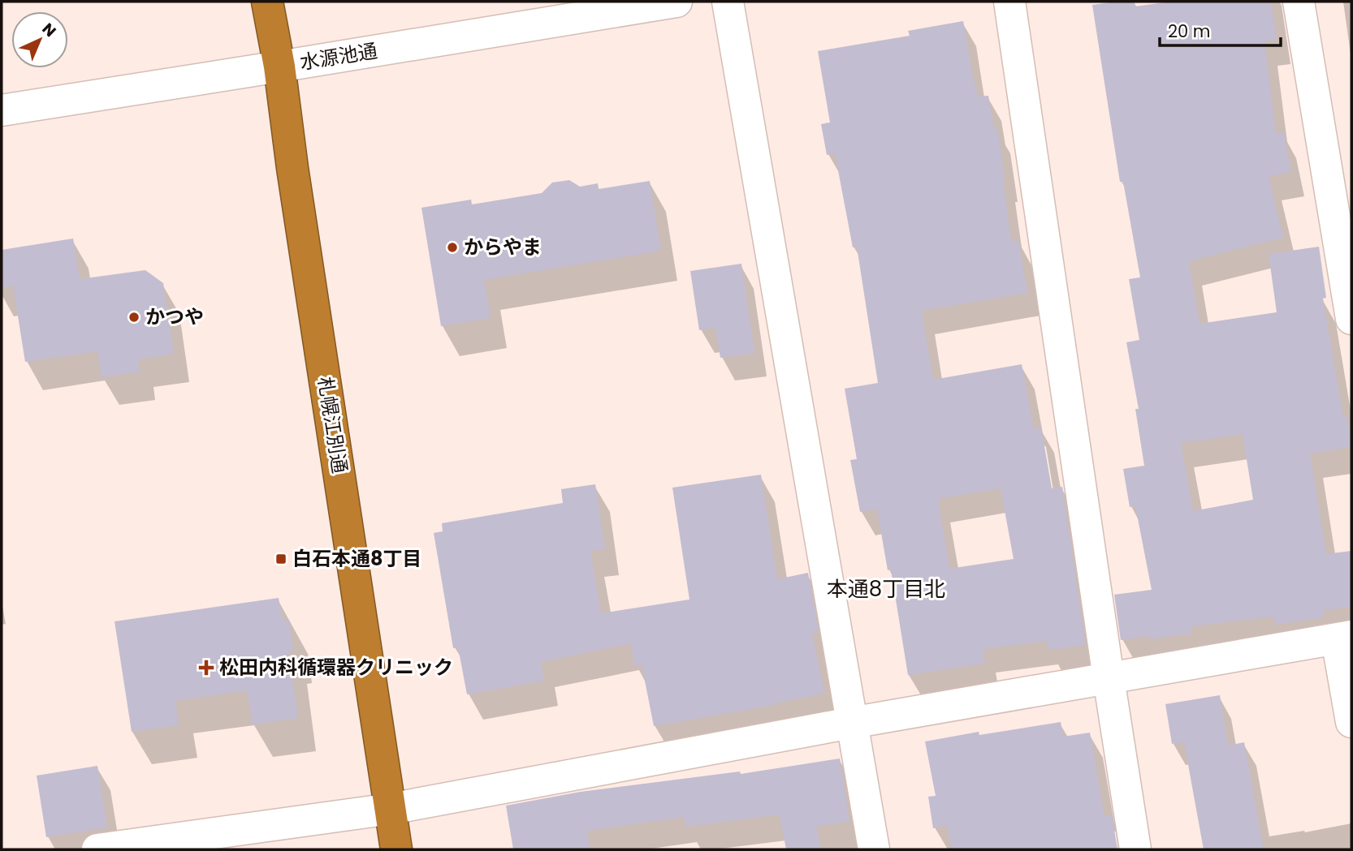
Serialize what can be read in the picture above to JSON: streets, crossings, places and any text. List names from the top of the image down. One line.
{"streets":{"highway":["札幌江別通"],"street":["水源池通"]},"crossings":[["水源池通","札幌江別通"]],"districts":["本通8丁目北"],"places":{"other":["からやま","かつや"],"transit":["白石本通8丁目"],"health":["松田内科循環器クリニック"]},"scale_bar":"20 m","north":"top right"}
